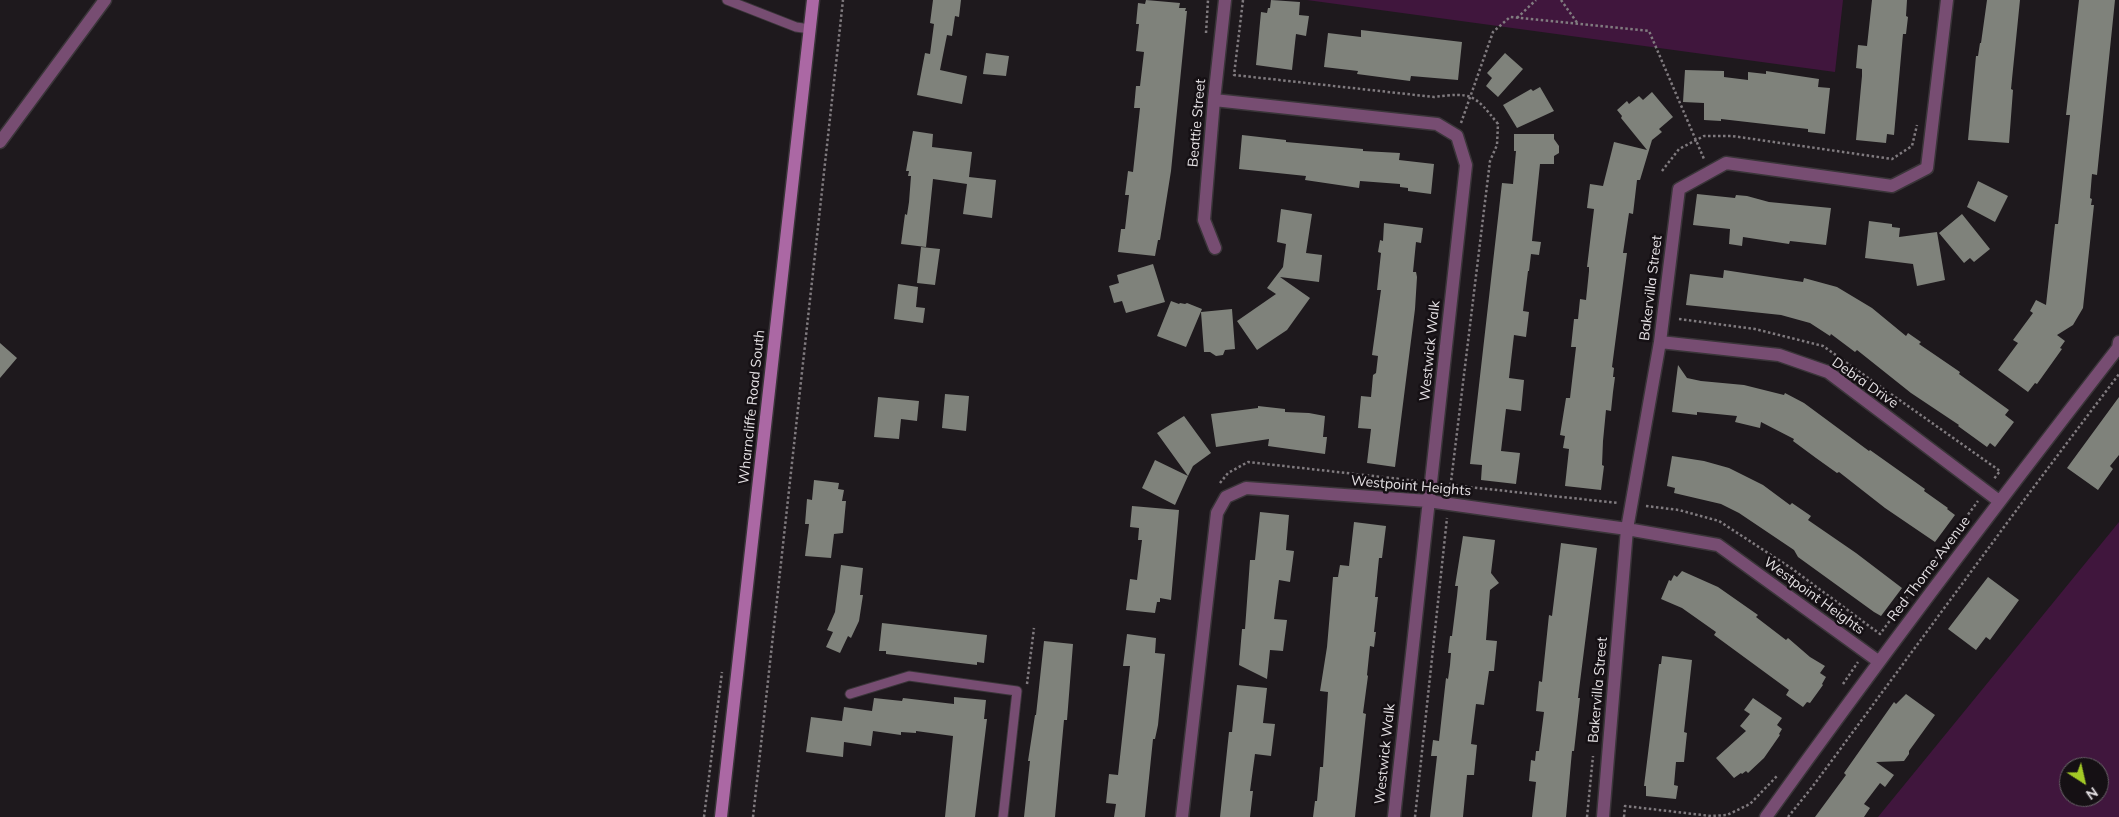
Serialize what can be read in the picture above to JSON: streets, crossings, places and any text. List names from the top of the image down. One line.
{"streets":{"main road":["Wharncliffe Road South"],"street":["Beattie Street","Bakervilla Street","Westwick Walk","Debra Drive","Westpoint Heights","Red Thorne Avenue"]},"crossings":[["Bakervilla Street","Debra Drive"],["Bakervilla Street","Westpoint Heights"],["Westwick Walk","Westpoint Heights"],["Debra Drive","Red Thorne Avenue"],["Westpoint Heights","Red Thorne Avenue"]],"north":"bottom right"}
